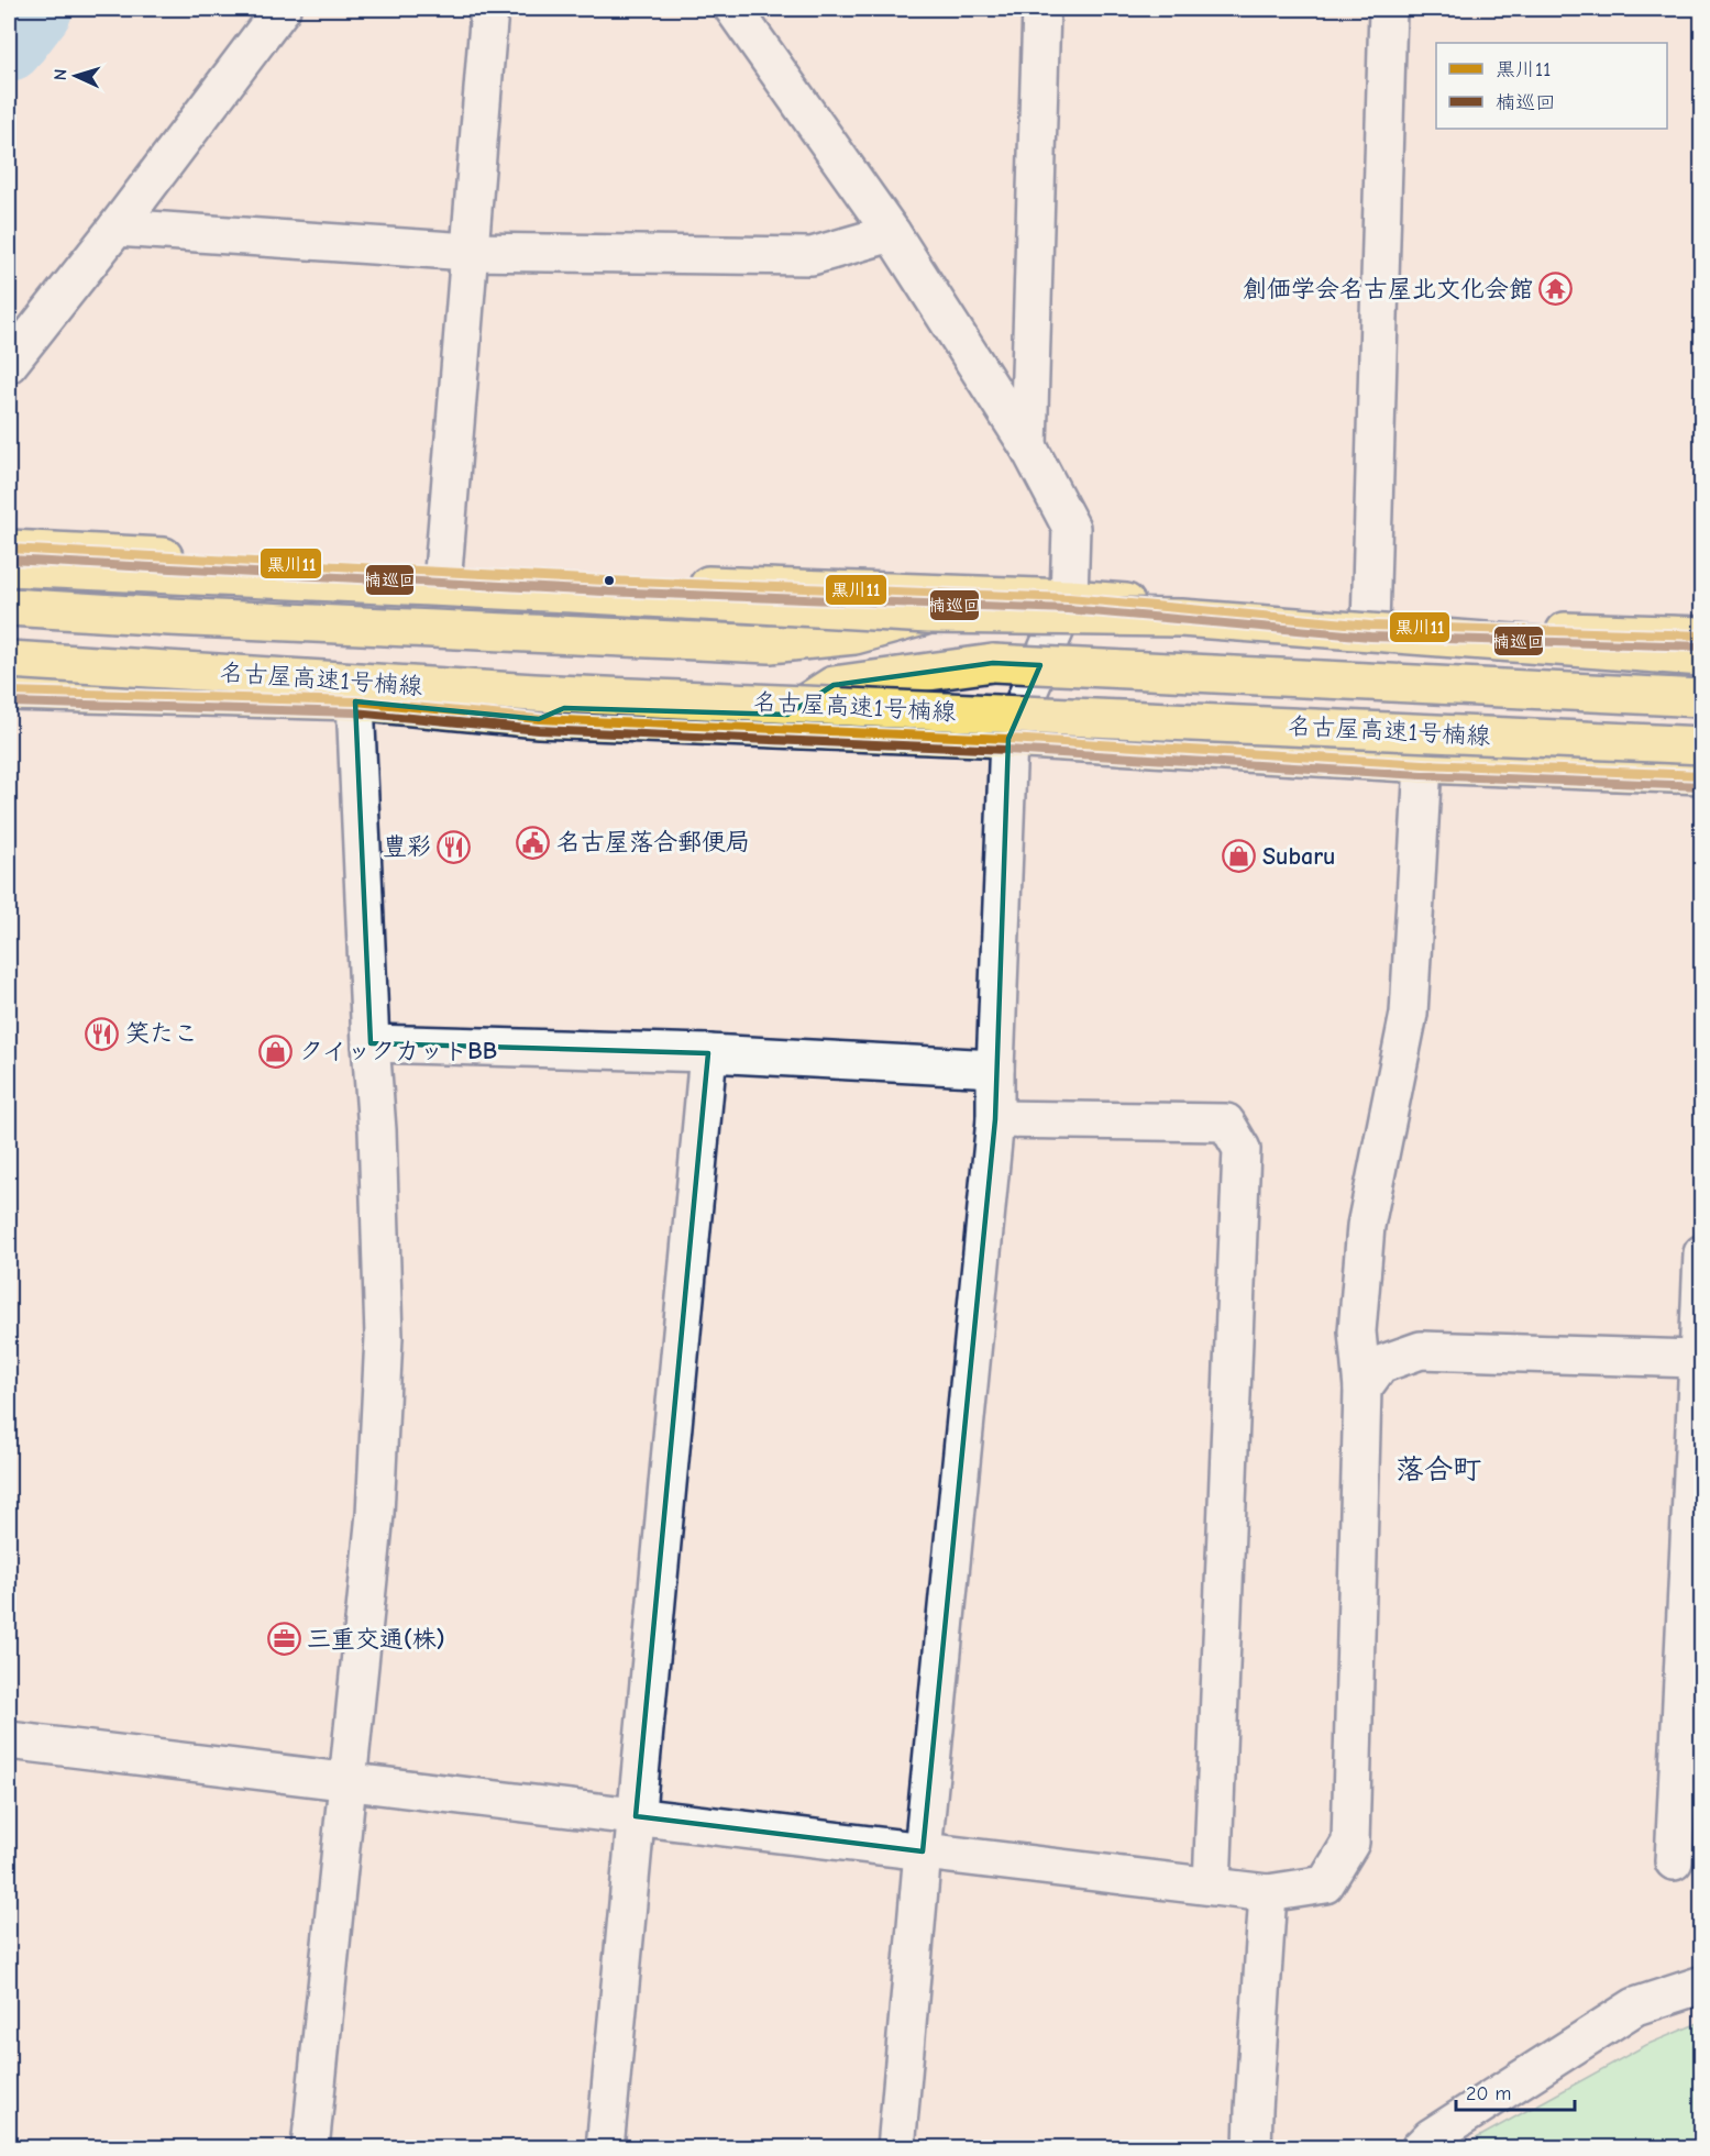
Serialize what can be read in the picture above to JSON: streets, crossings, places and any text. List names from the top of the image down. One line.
{"streets":{"highway":["名古屋高速1号楠線"]},"districts":["落合町"],"places":{"temple":["創価学会名古屋北文化会館"],"public building":["名古屋落合郵便局"],"restaurant":["豊彩","笑たこ"],"shop":["Subaru","クイックカットBB"],"office":["三重交通(株)"]},"lines":["transit line 黒川11","transit line 楠巡回"],"legend":["黒川11","楠巡回"],"scale_bar":"20 m","north":"left"}
